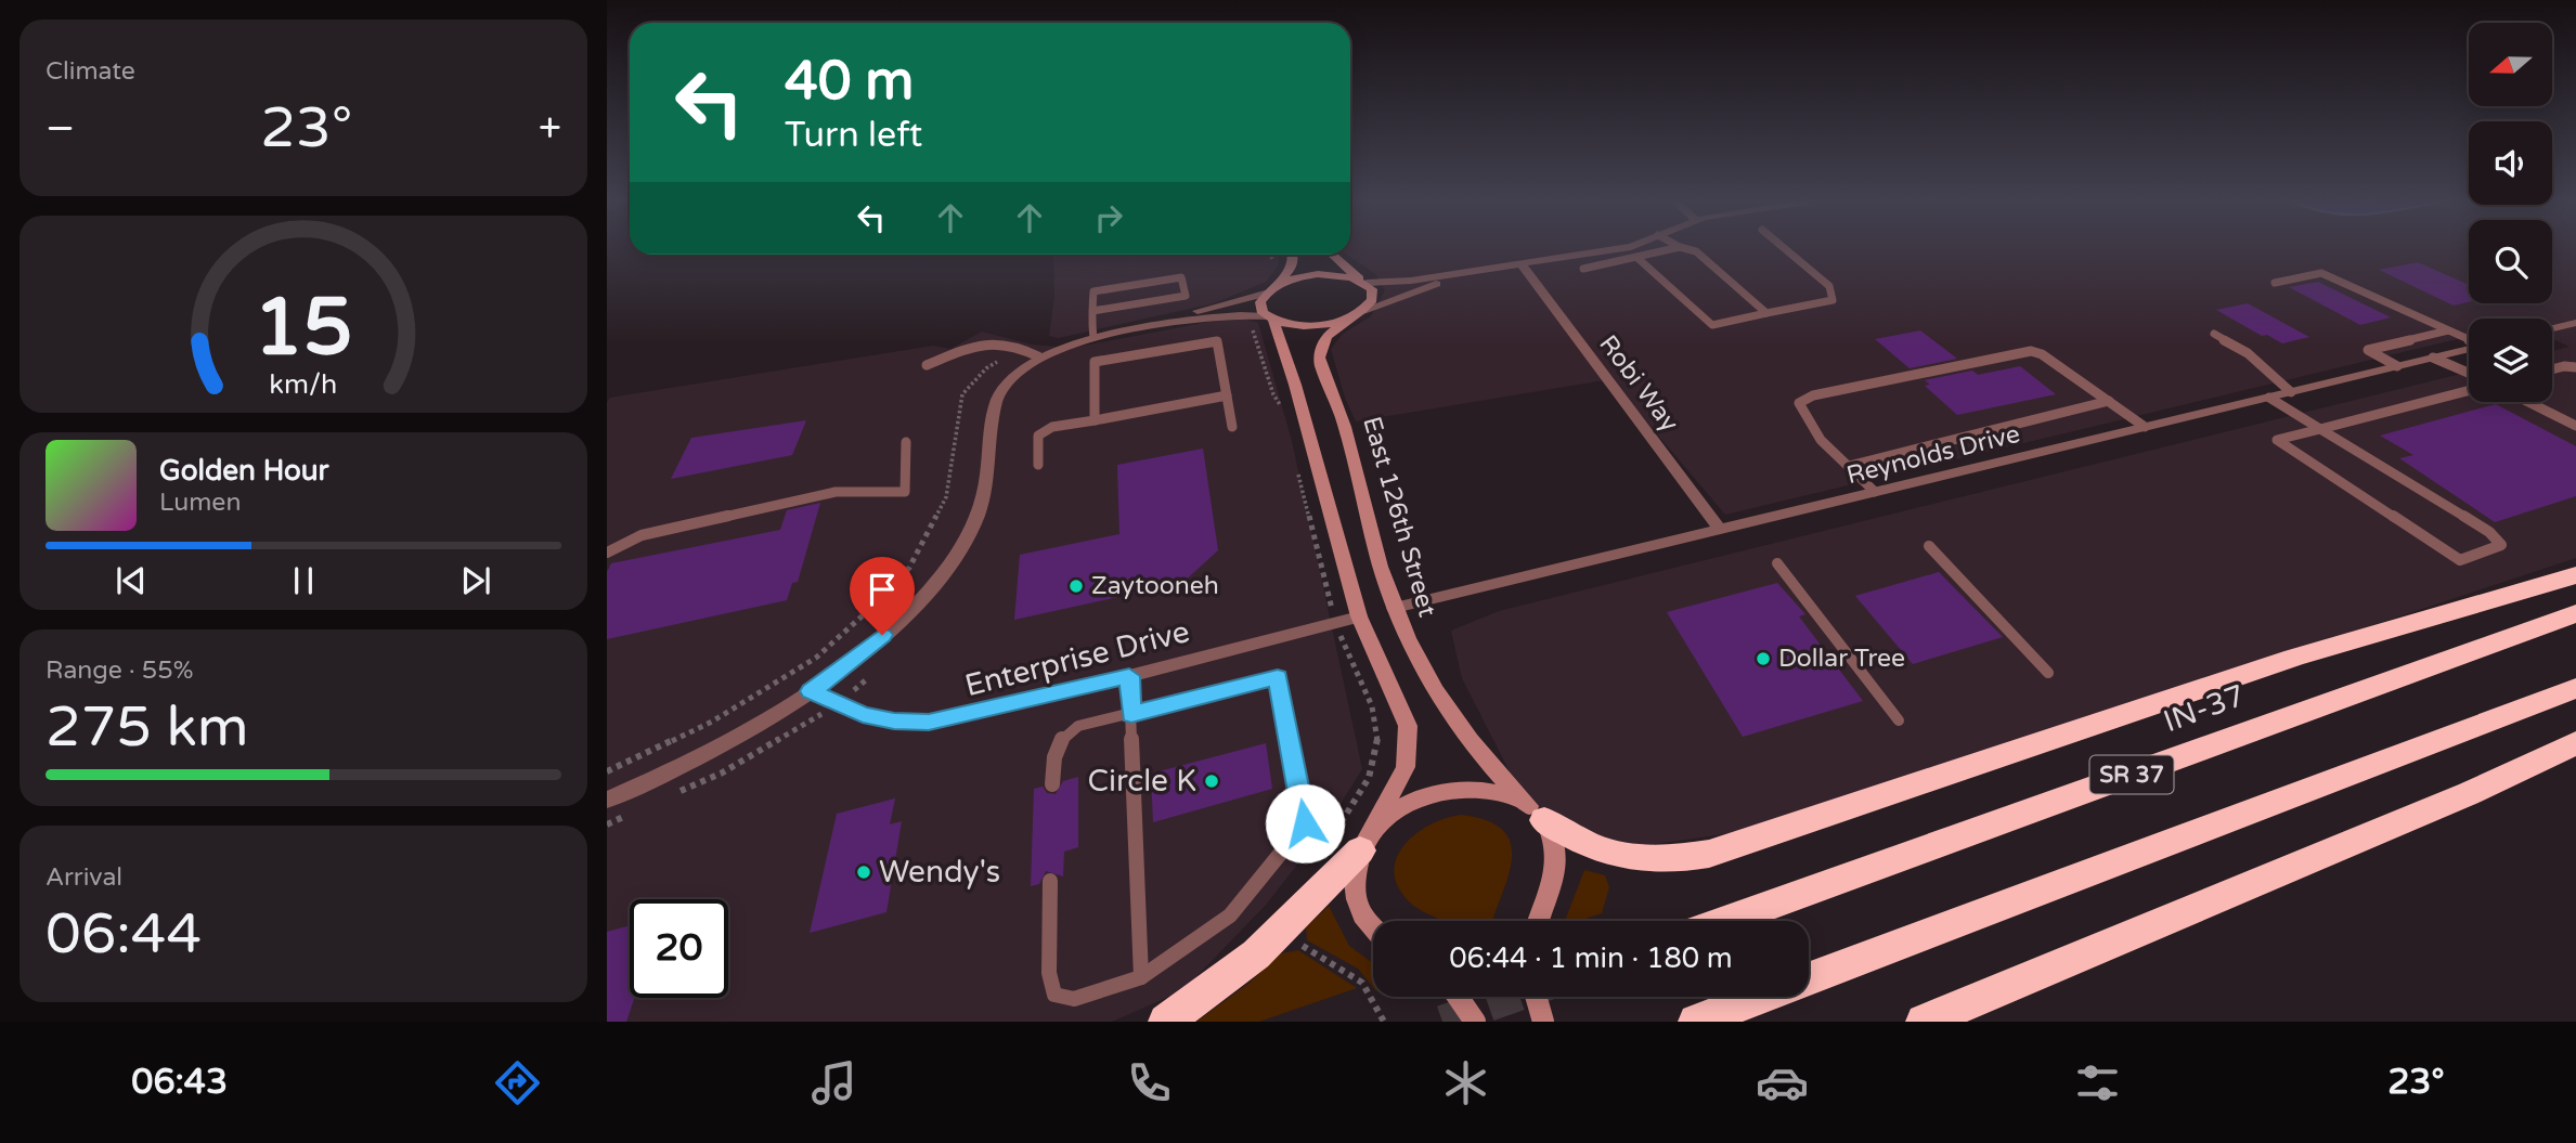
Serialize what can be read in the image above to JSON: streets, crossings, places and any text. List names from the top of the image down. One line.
{"streets":{"highway":["IN-37","SR 37"],"main road":["East 126th Street"],"street":["Robi Way","Reynolds Drive","Enterprise Drive"]},"crossings":[["Robi Way","Reynolds Drive"],["Reynolds Drive","East 126th Street"]],"places":["Zaytooneh","Dollar Tree","Circle K","Wendy's"],"north":"left","page":{"tile":["Climate",["Range · 55%","275 km"],["Arrival","06:44"]],"turn":["40 m","Turn left"],"heat":["−","23°","+"],"song":["Golden Hour","Lumen"],"limit":"20","trip":"06:44 · 1 min · 180 m","tabs":["06:43","23°"],"gauge":["15","km/h"]}}
